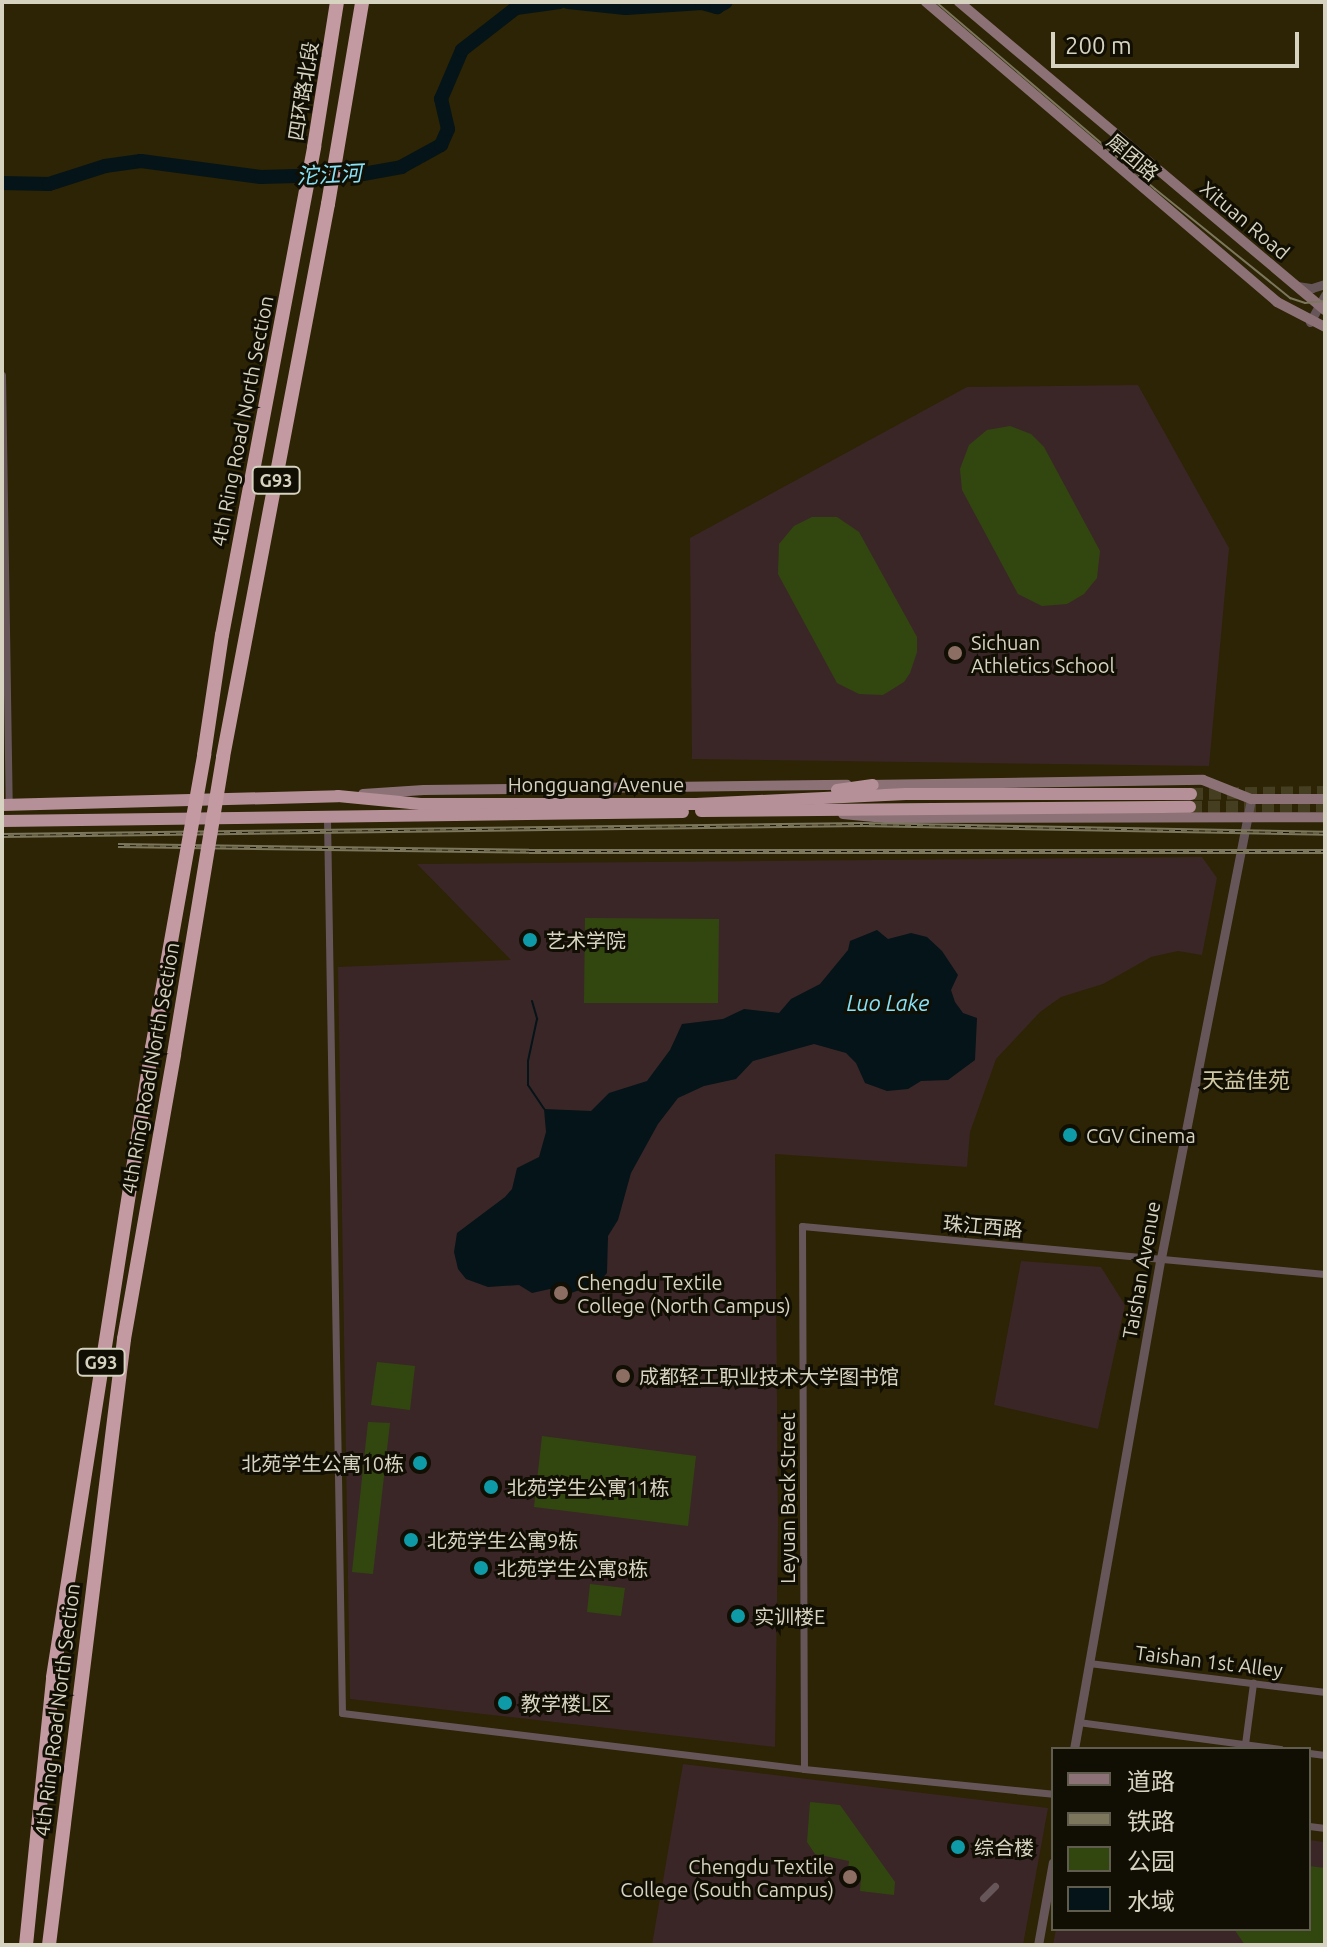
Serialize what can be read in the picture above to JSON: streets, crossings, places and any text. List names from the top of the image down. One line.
{"streets":{"highway":["四环路北段","4th Ring Road North Section","G93","Hongguang Avenue"],"main road":["犀团路","Xituan Road"],"street":["珠江西路","Taishan Avenue","Leyuan Back Street","Taishan 1st Alley"]},"crossings":[["四环路北段","4th Ring Road North Section"],["珠江西路","Taishan Avenue"],["珠江西路","Leyuan Back Street"],["Taishan Avenue","Taishan 1st Alley"]],"districts":["天益佳苑"],"water":["沱江河","Luo Lake"],"places":["Sichuan Athletics School","艺术学院","CGV Cinema","Chengdu Textile College (North Campus)","成都轻工职业技术大学图书馆","北苑学生公寓10栋","北苑学生公寓11栋","北苑学生公寓9栋","北苑学生公寓8栋","实训楼E","教学楼L区","综合楼","Chengdu Textile College (South Campus)"],"legend":["道路","铁路","公园","水域"],"scale_bar":"200 m"}
